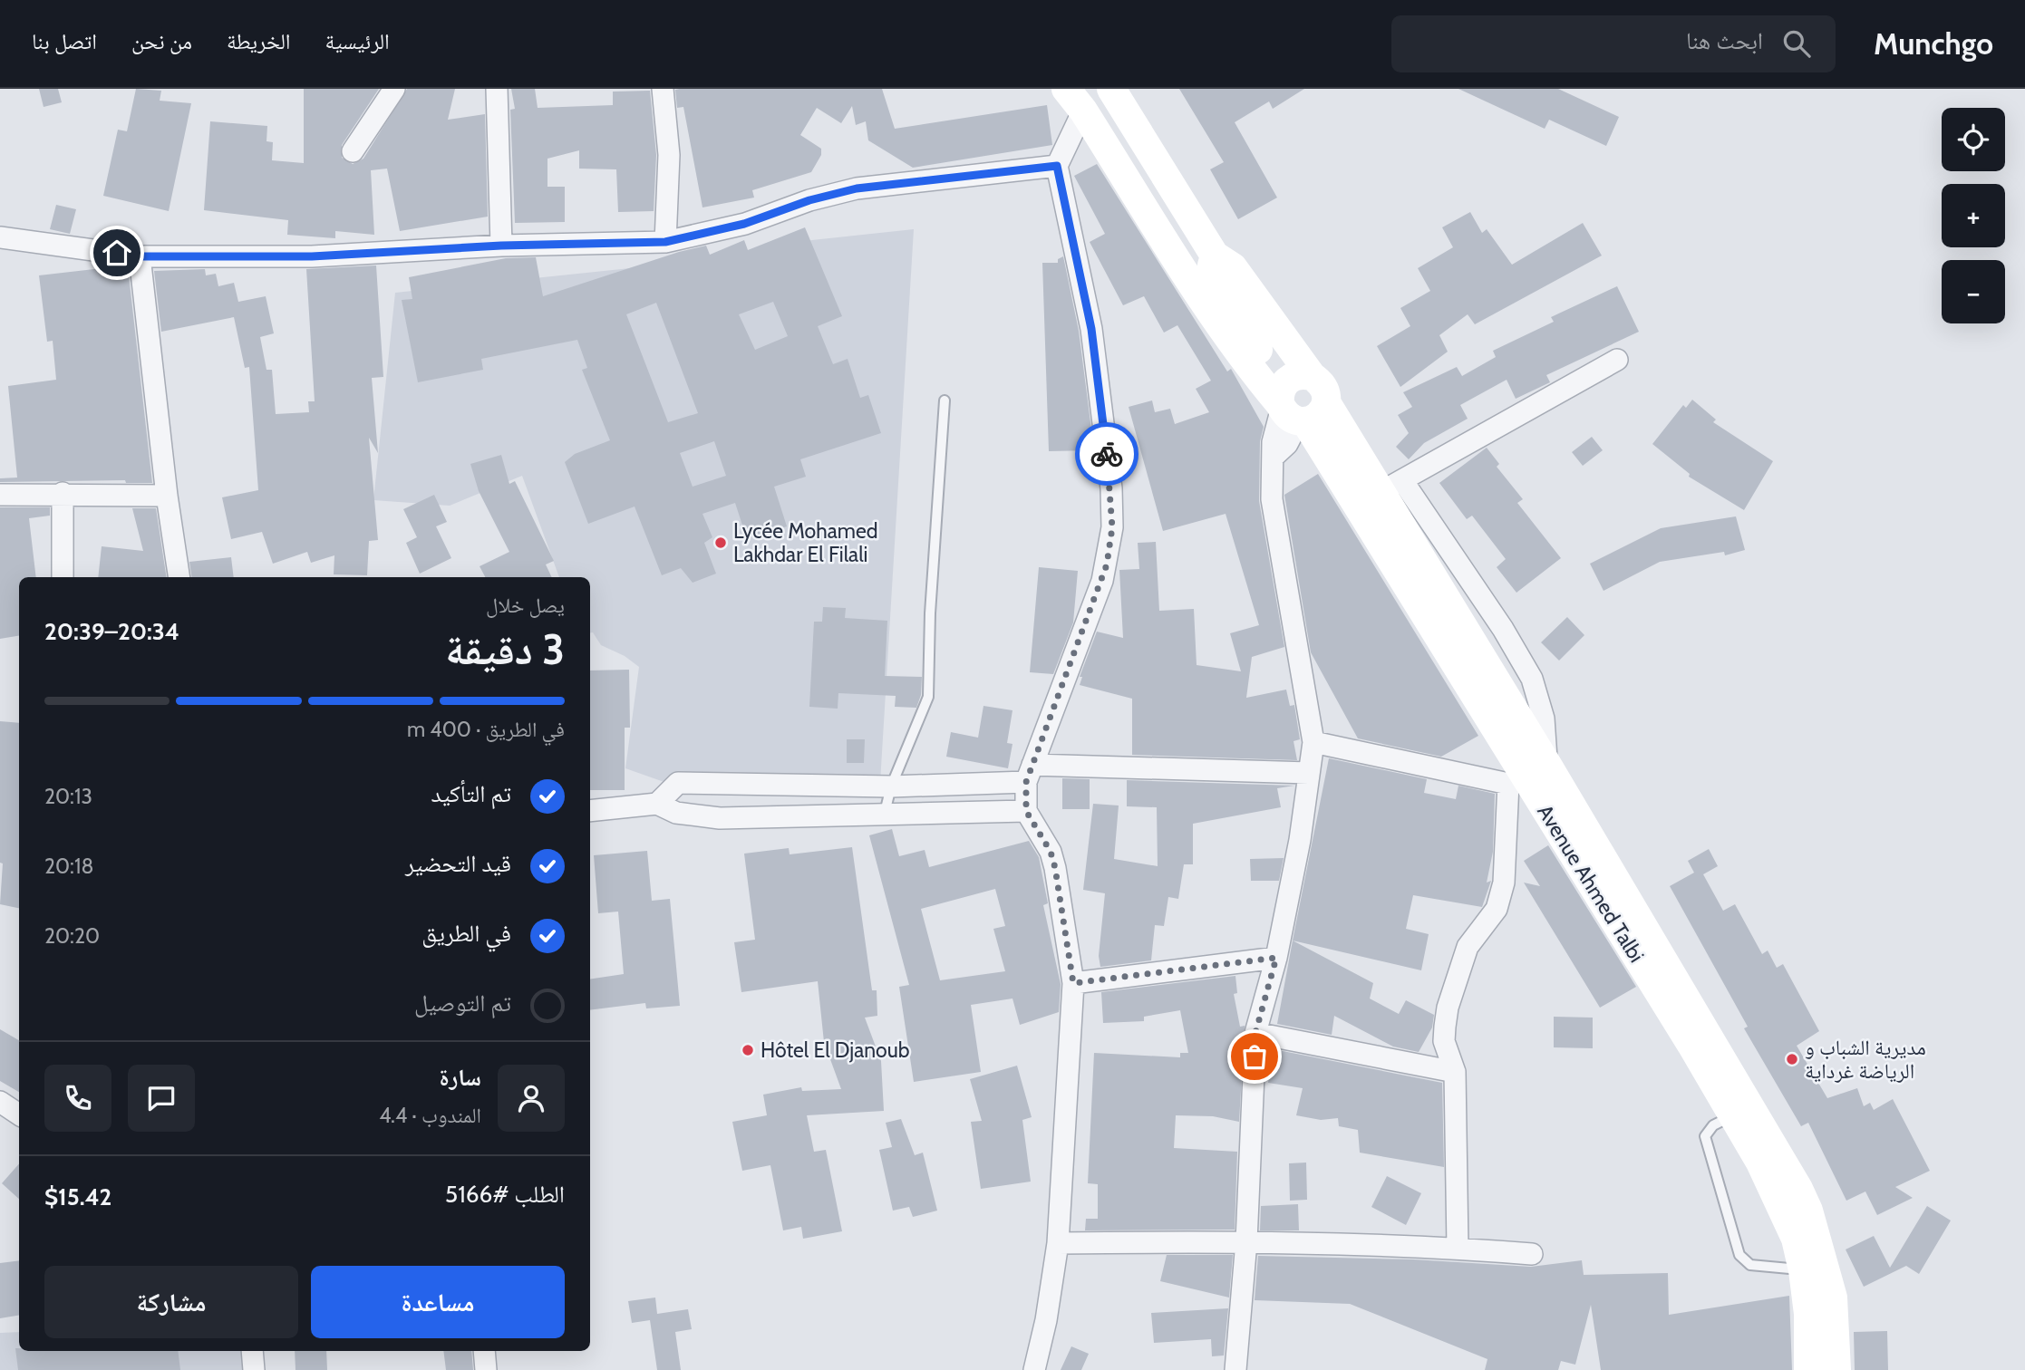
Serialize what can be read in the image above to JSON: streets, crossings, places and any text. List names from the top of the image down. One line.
{"streets":{"main road":["Avenue Ahmed Talbi"]},"places":["Lycée Mohamed Lakhdar El Filali","Hôtel El Djanoub","مديرية الشباب و الرياضة غرداية"],"page":{"header":"Munchgo","search":"ابحث هنا","nav":["الرئيسية","الخريطة","من نحن","اتصل بنا"],"map_buttons":["+","−"],"heading":["3 دقيقة","يصل خلال","20:34–20:39"],"panel":["سارة","المندوب · 4.4","الطلب #5166","$15.42"],"bar":"في الطريق · 400 m","list":[["تم التأكيد","20:13"],["قيد التحضير","20:18"],["في الطريق","20:20"],"تم التوصيل"],"buttons":["مساعدة","مشاركة"]}}
